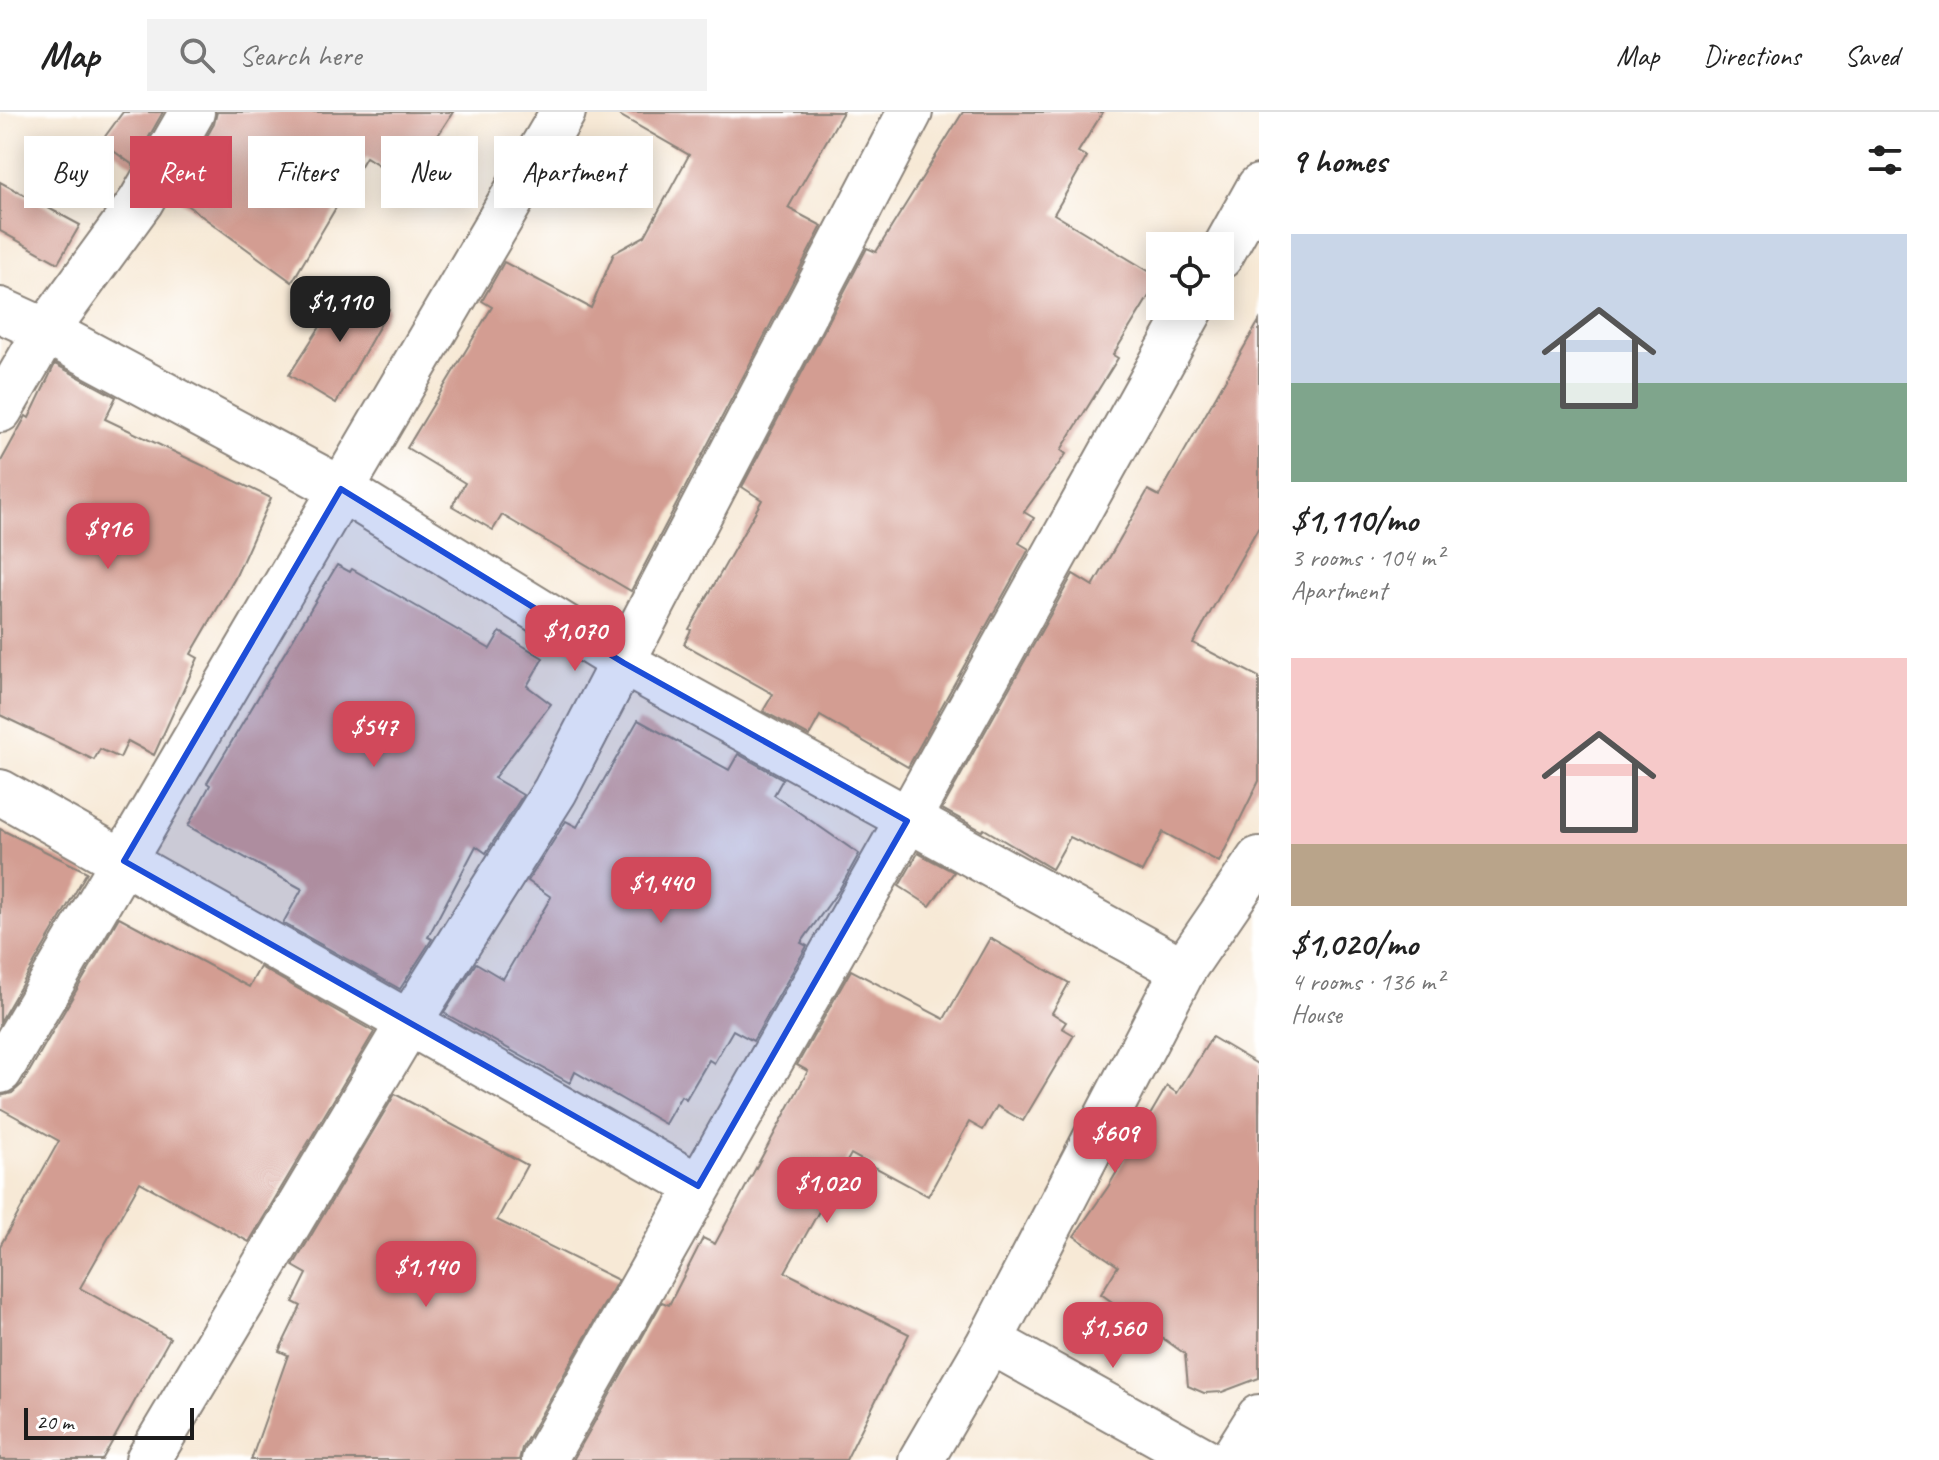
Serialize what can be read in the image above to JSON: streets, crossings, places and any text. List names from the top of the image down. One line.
{"scale_bar":"20 m","page":{"header":"Map","search":"Search here","nav":["Map","Directions","Saved"],"heading":"9 homes","chip":["Buy","Rent","Filters","New","Apartment"],"list":[{"name":"$1,110/mo","note":"3 rooms · 104 m² · Apartment"},{"name":"$1,020/mo","note":"4 rooms · 136 m² · House"}],"price":["$1,110","$916","$1,070","$547","$1,440","$609","$1,020","$1,140","$1,560"],"scale":"20 m"}}
